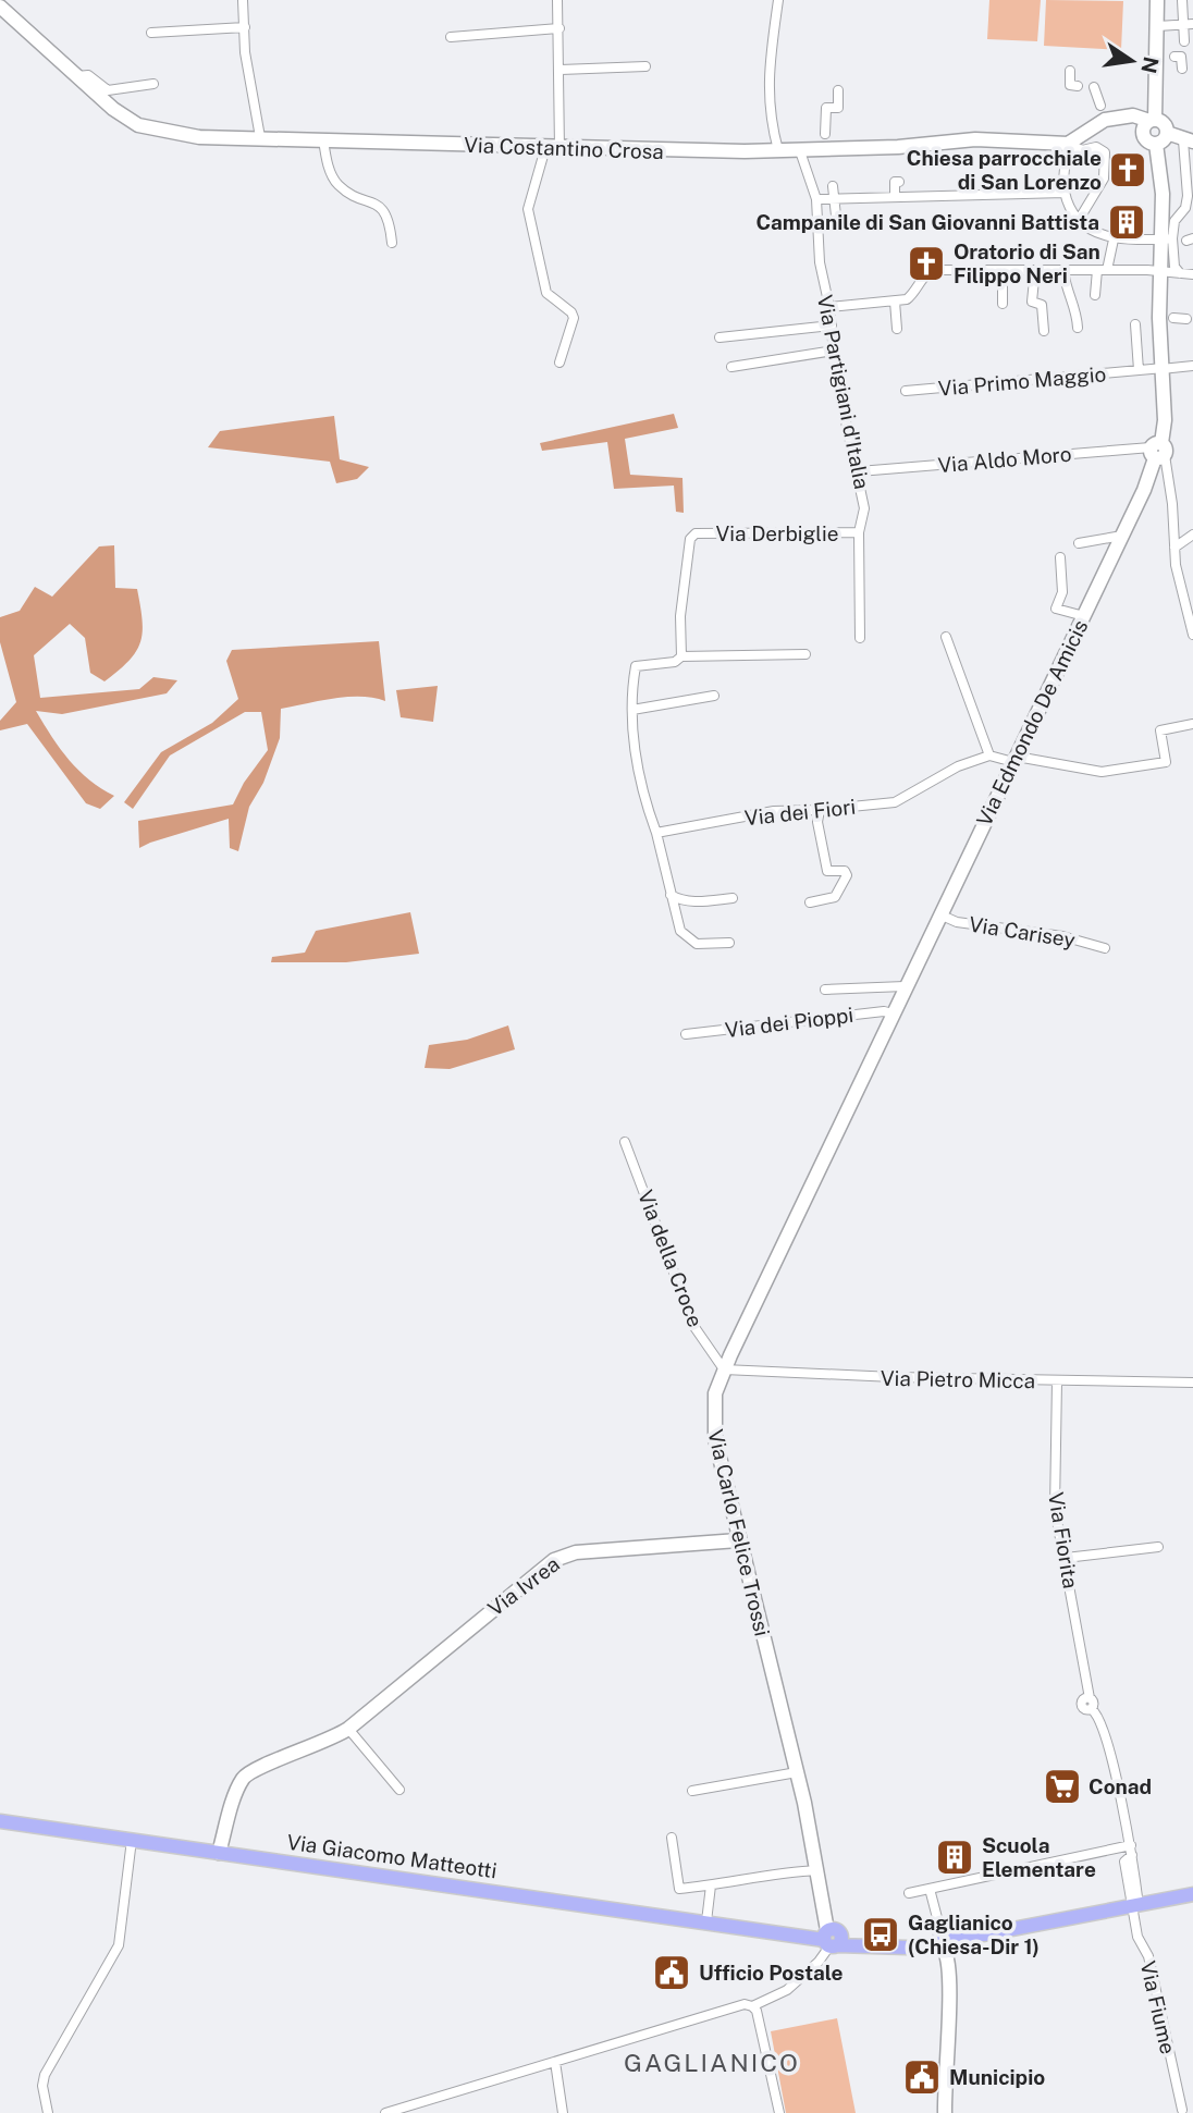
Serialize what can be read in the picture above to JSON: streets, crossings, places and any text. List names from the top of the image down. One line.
{"streets":{"main road":["Via Giacomo Matteotti"],"street":["Via Costantino Crosa","Via Primo Maggio","Via Partigiani d'Italia","Via Aldo Moro","Via Derbiglie","Via Edmondo De Amicis","Via dei Fiori","Via Carisey","Via dei Pioppi","Via della Croce","Via Pietro Micca","Via Carlo Felice Trossi","Via Fiorita","Via Ivrea","Via Fiume"]},"crossings":[["Via Costantino Crosa","Via Partigiani d'Italia"],["Via Primo Maggio","Via Edmondo De Amicis"],["Via Partigiani d'Italia","Via Aldo Moro"],["Via Partigiani d'Italia","Via Derbiglie"],["Via Aldo Moro","Via Edmondo De Amicis"],["Via Edmondo De Amicis","Via Carisey"],["Via Edmondo De Amicis","Via dei Pioppi"],["Via Edmondo De Amicis","Via Carlo Felice Trossi"],["Via della Croce","Via Pietro Micca"],["Via della Croce","Via Carlo Felice Trossi"],["Via Pietro Micca","Via Carlo Felice Trossi"],["Via Pietro Micca","Via Fiorita"],["Via Carlo Felice Trossi","Via Ivrea"],["Via Carlo Felice Trossi","Via Giacomo Matteotti"],["Via Ivrea","Via Giacomo Matteotti"],["Via Giacomo Matteotti","Via Fiume"]],"districts":["GAGLIANICO"],"places":{"church":["Chiesa parrocchiale di San Lorenzo","Oratorio di San Filippo Neri"],"building":["Campanile di San Giovanni Battista","Scuola Elementare"],"supermarket":["Conad"],"bus stop":["Gaglianico (Chiesa-Dir 1)"],"public building":["Ufficio Postale","Municipio"]},"north":"right"}
